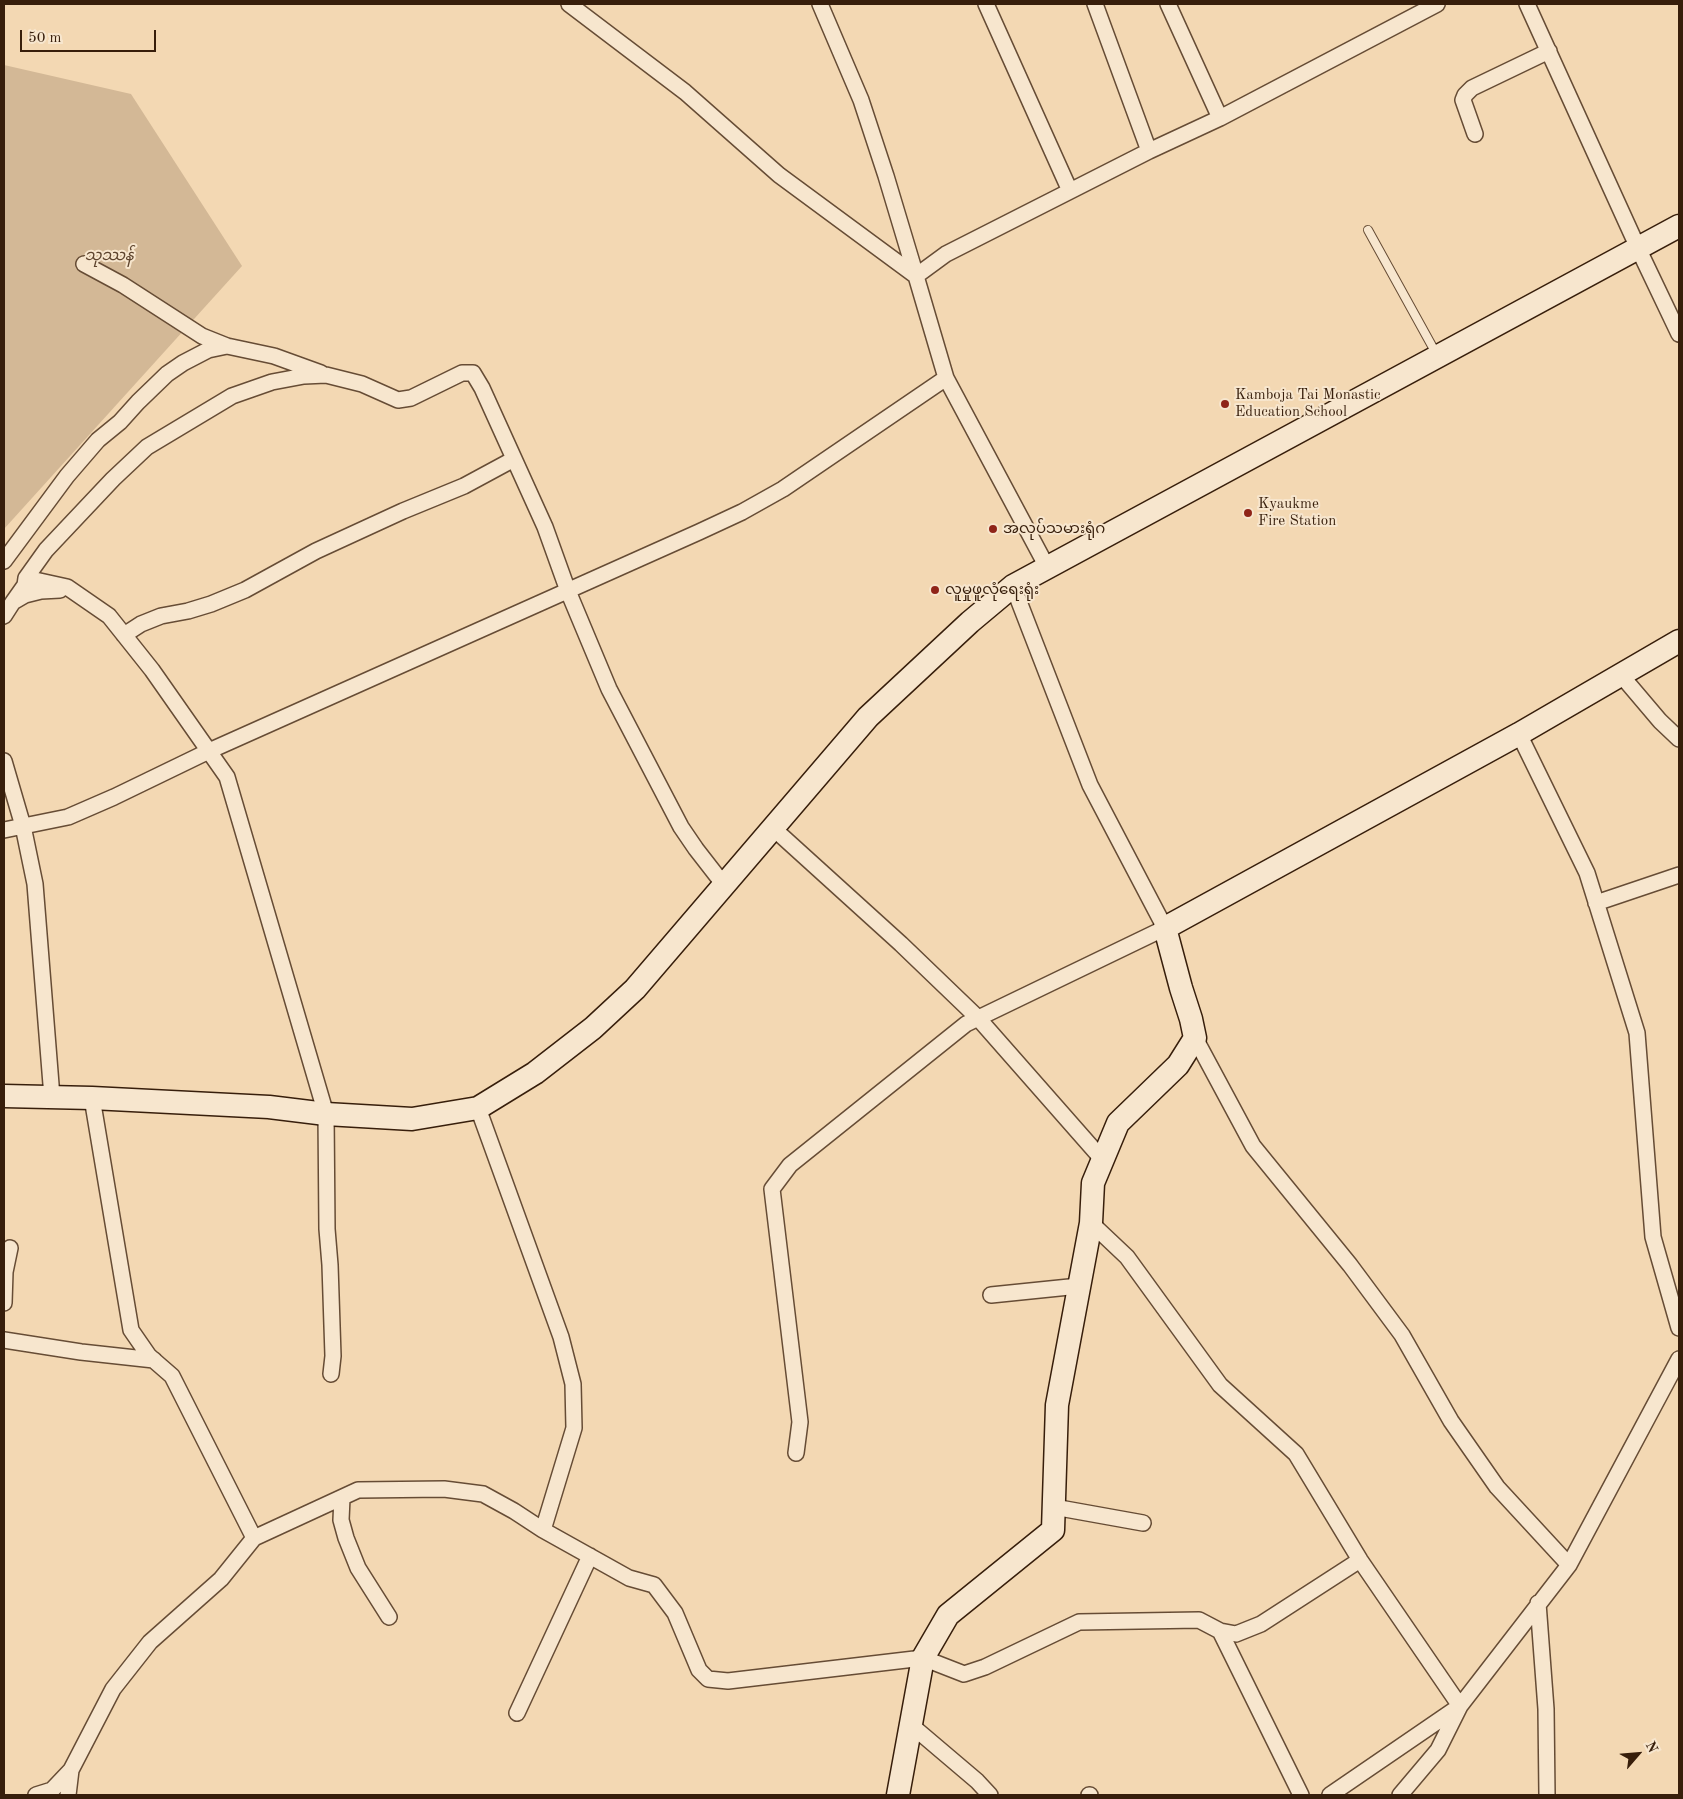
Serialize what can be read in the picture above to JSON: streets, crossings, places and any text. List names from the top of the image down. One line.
{"parks":["သုဿန်"],"places":["Kamboja Tai Monastic Education School","Kyaukme Fire Station","အလုပ်သမားရုံဂ","လူမှုဖူလုံရေးရုံး"],"scale_bar":"50 m","north":"top right"}
